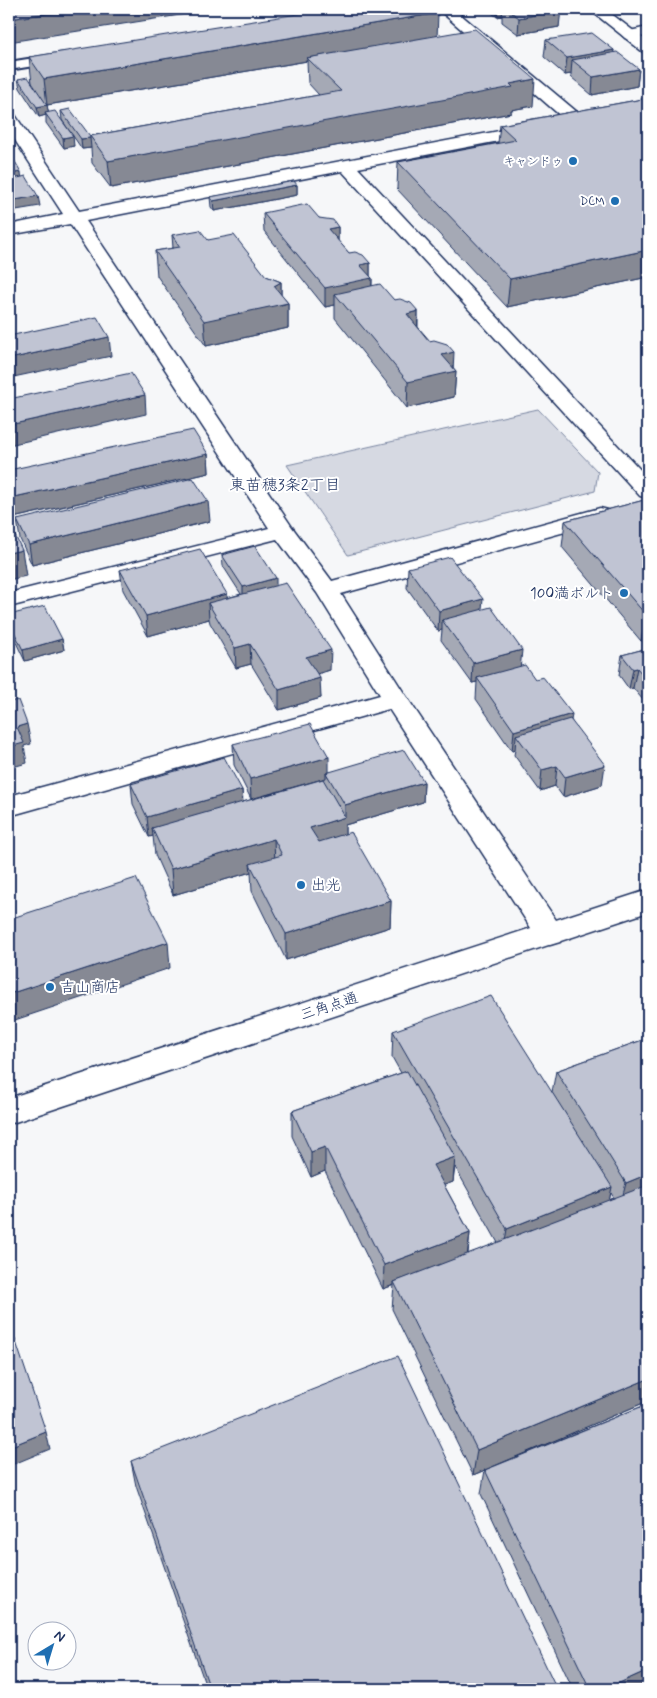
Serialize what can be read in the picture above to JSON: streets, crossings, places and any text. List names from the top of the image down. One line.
{"streets":{"street":["三角点通"]},"districts":["東苗穂3条2丁目"],"places":["キャンドゥ","DCM","100満ボルト","出光","吉山商店"],"north":"top right"}
